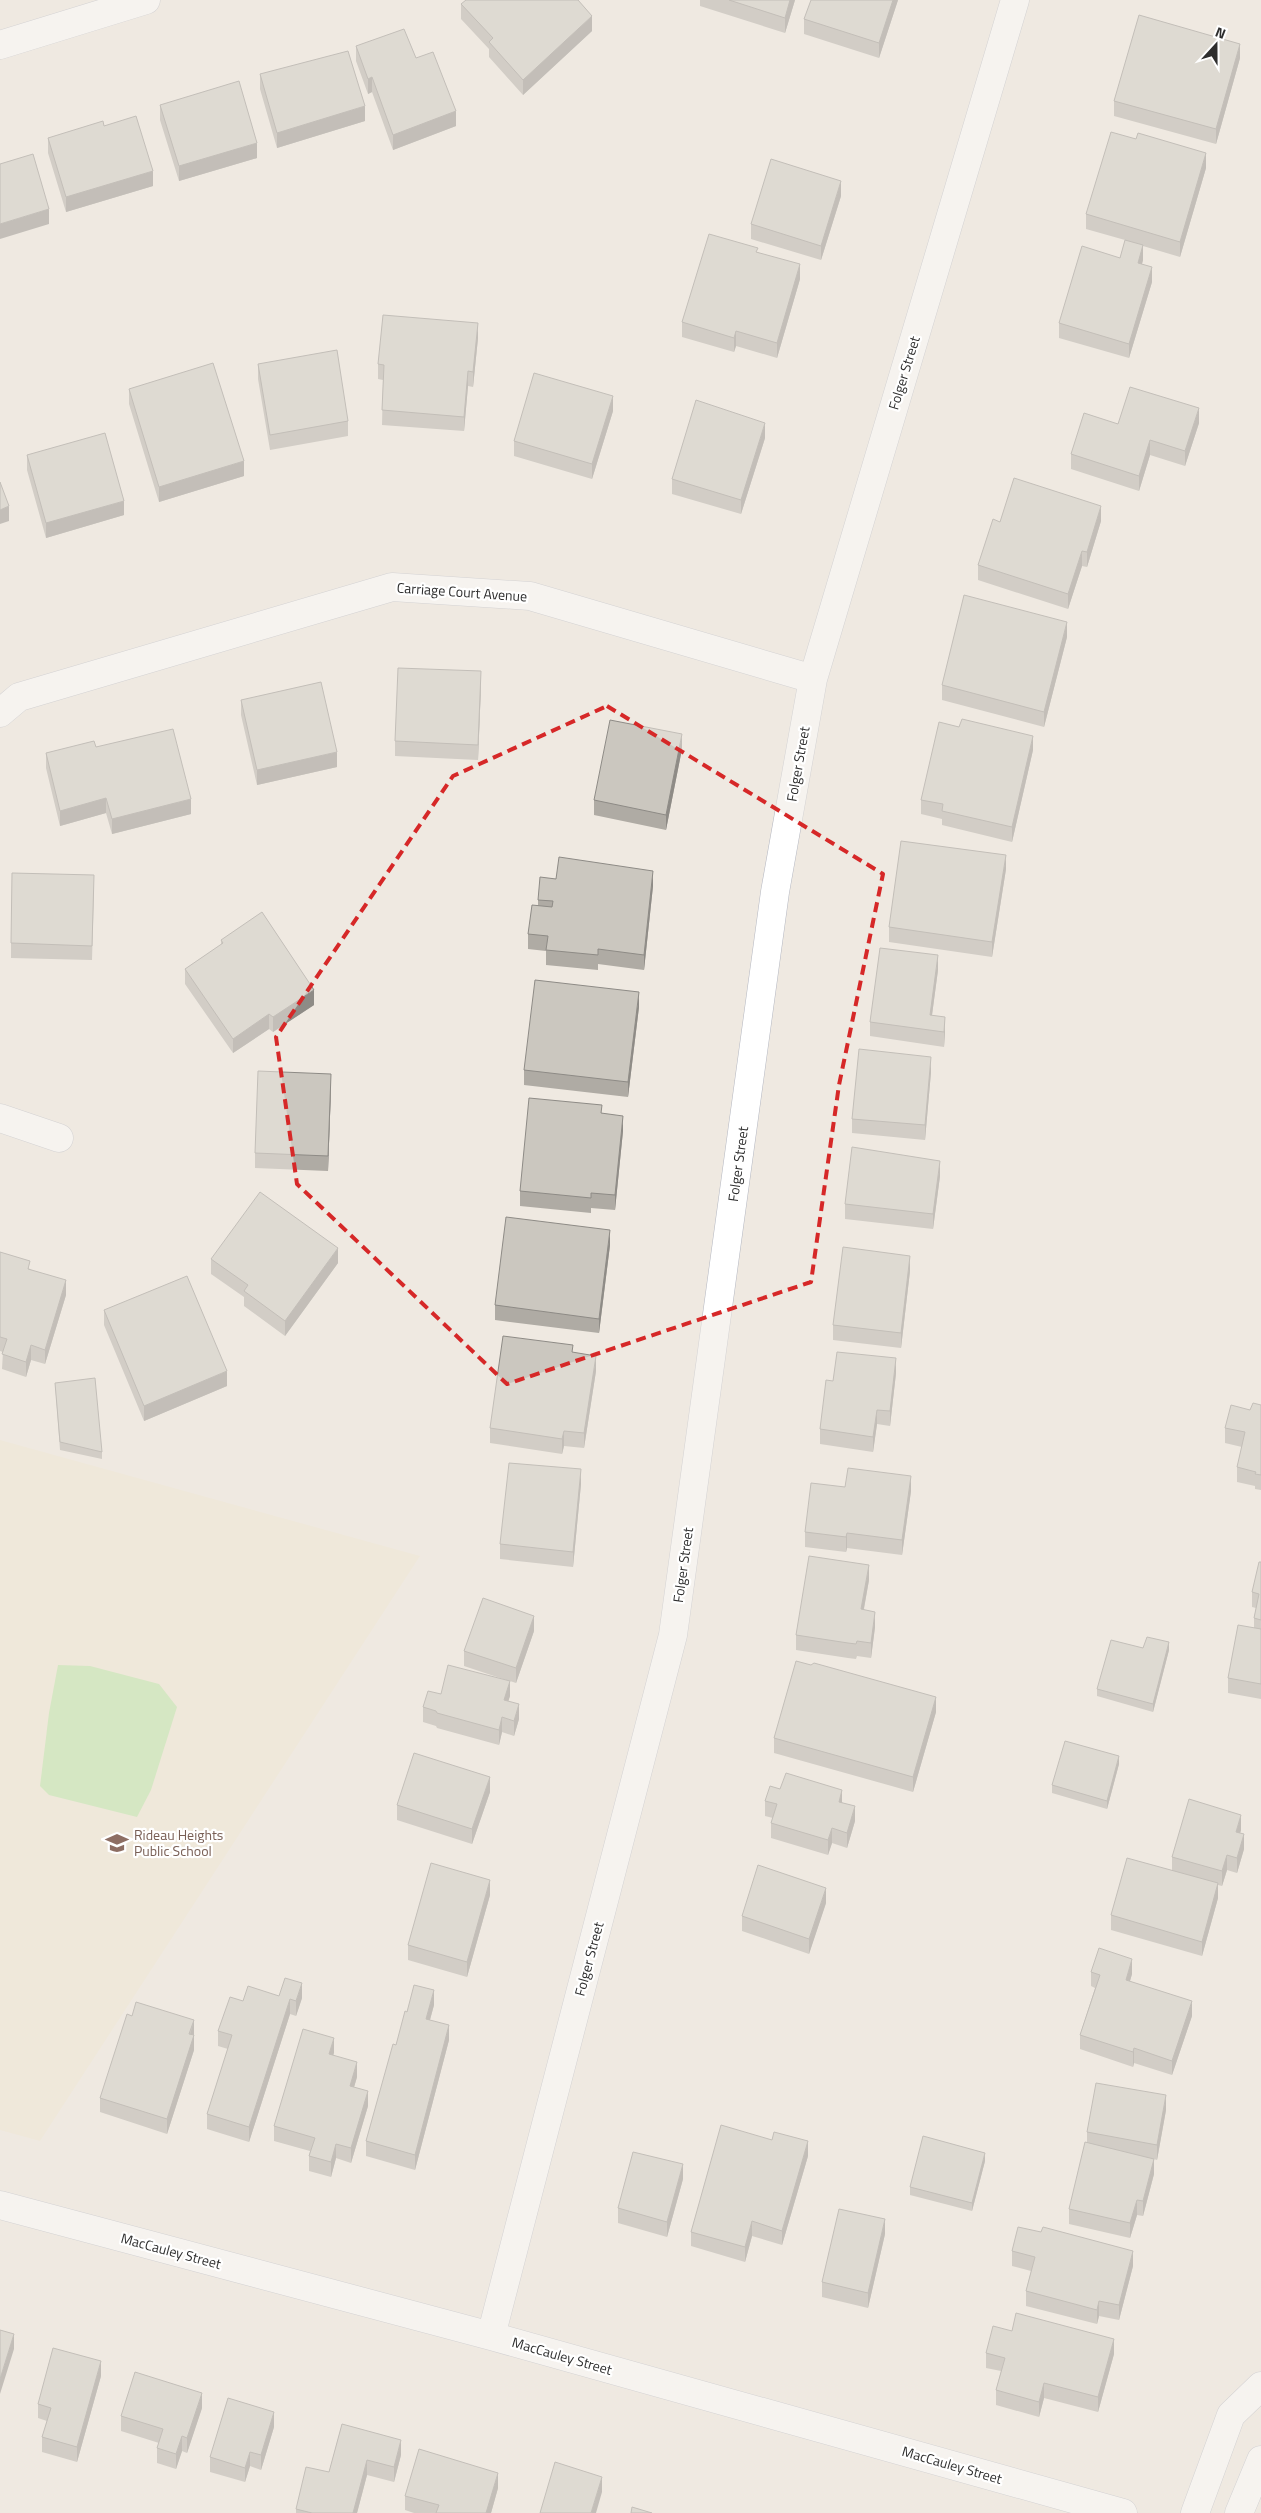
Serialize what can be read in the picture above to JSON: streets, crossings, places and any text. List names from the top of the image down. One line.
{"streets":{"street":["Folger Street","Carriage Court Avenue","MacCauley Street"]},"crossings":[["Folger Street","Carriage Court Avenue"],["Folger Street","MacCauley Street"]],"places":{"school or university":["Rideau Heights Public School"]},"north":"top"}
